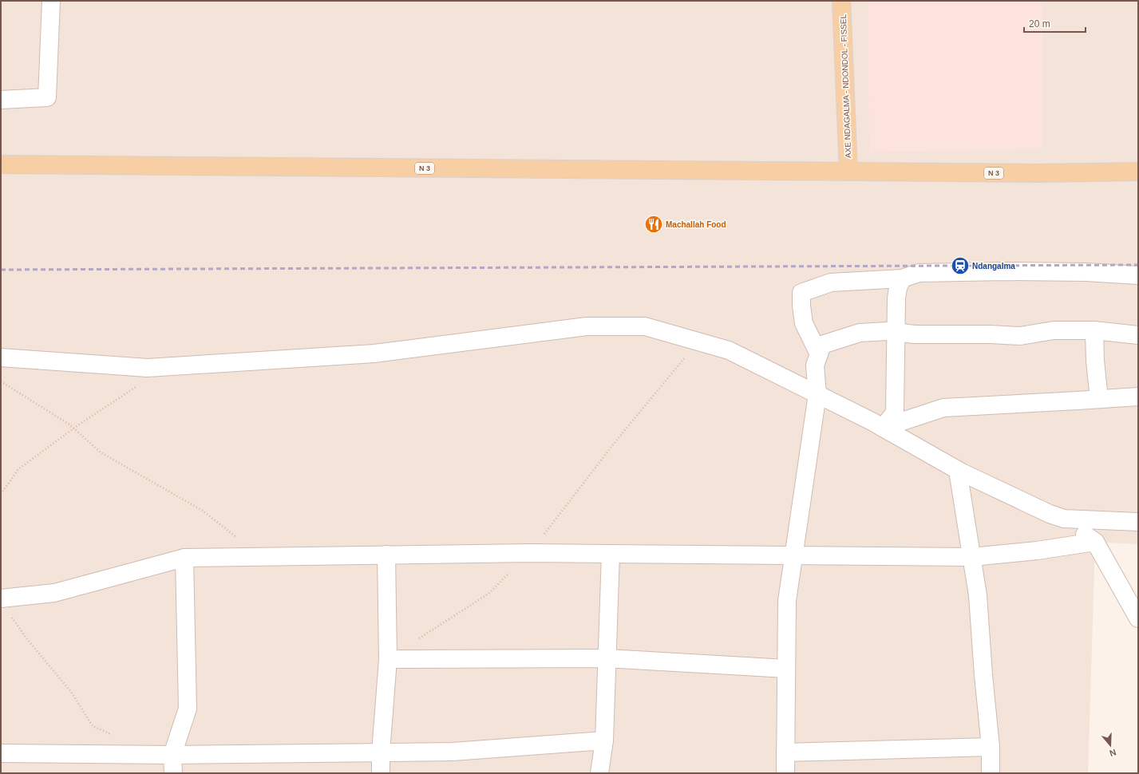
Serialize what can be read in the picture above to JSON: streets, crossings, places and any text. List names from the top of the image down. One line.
{"streets":{"main road":["AXE NDAGALMA - NDONDOL - FISSEL","N 3"]},"crossings":[["AXE NDAGALMA - NDONDOL - FISSEL","N 3"]],"places":{"restaurant":["Machallah Food"],"station":["Ndangalma"]},"scale_bar":"20 m","north":"bottom"}
